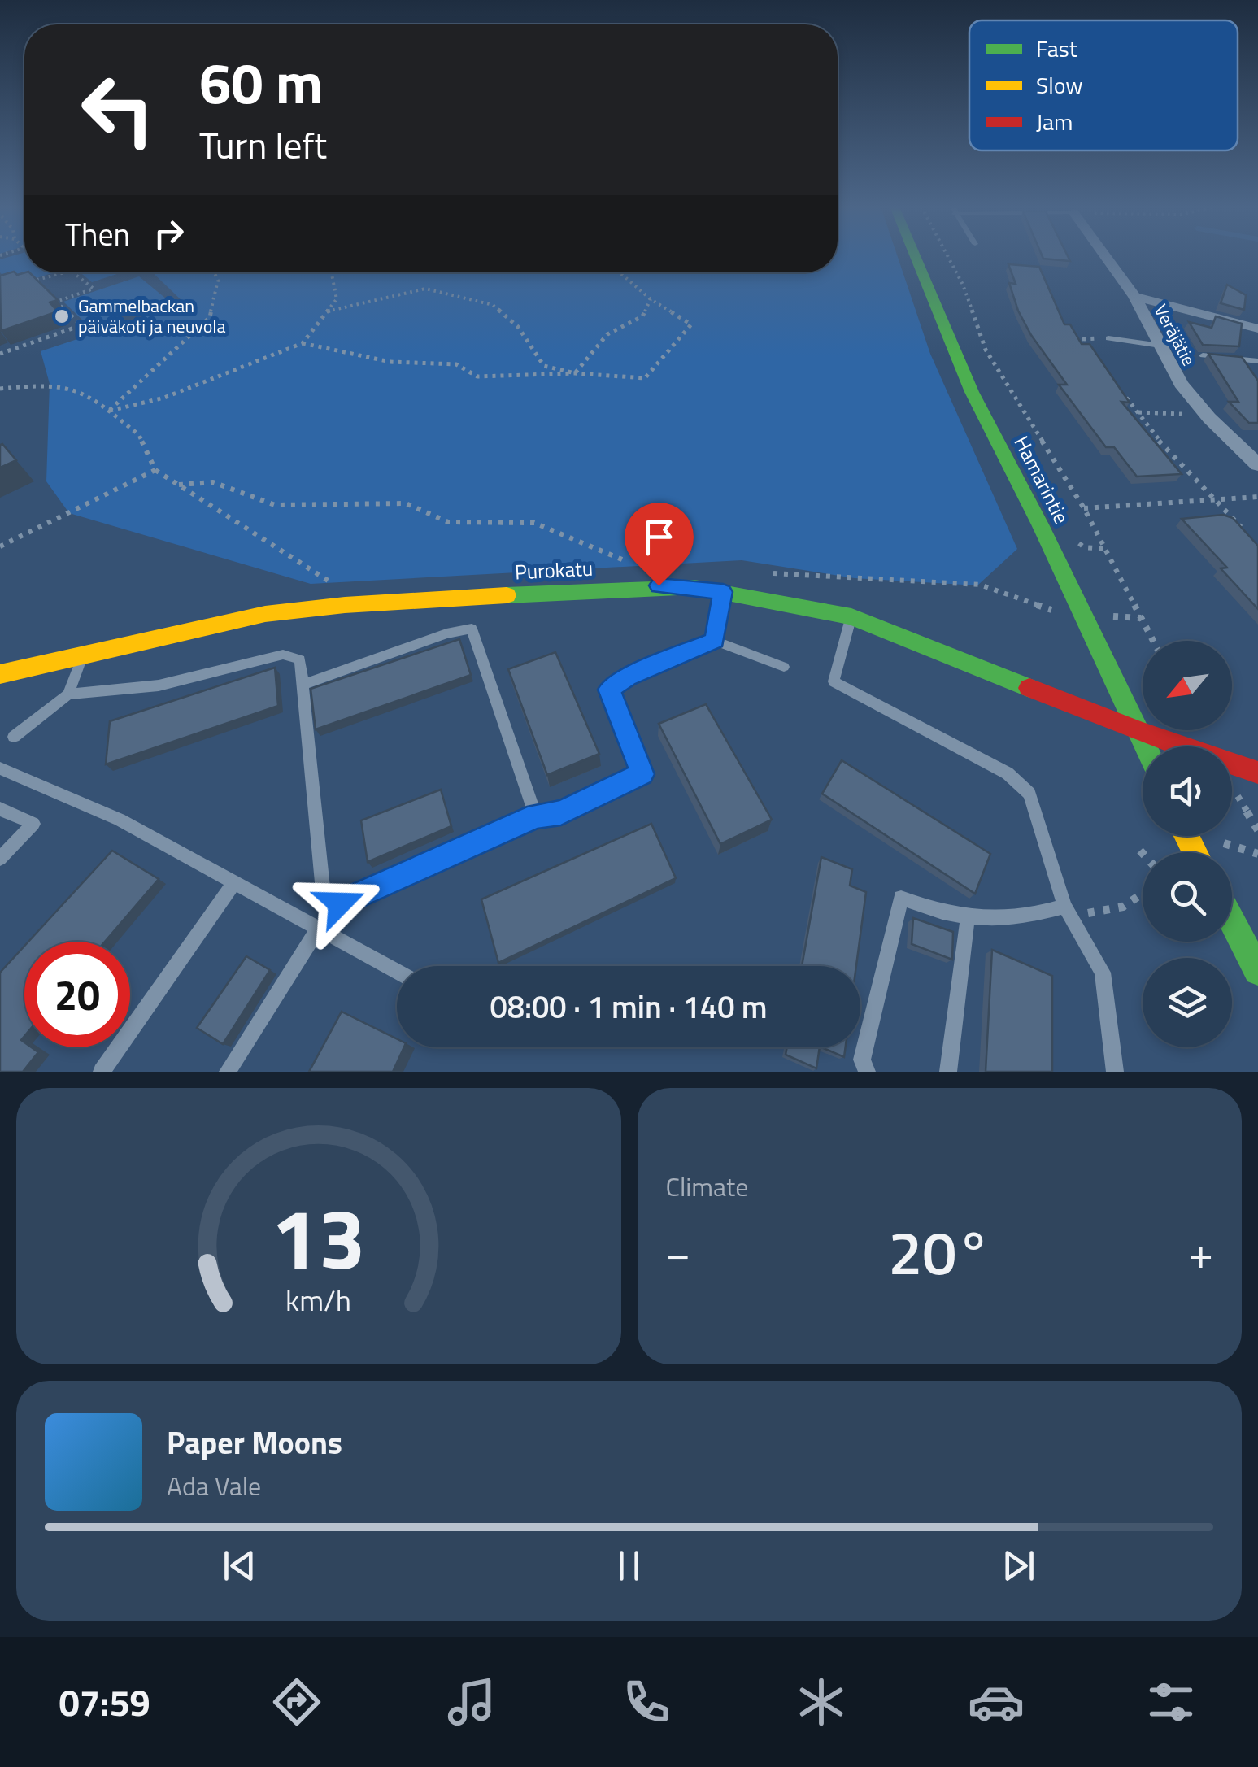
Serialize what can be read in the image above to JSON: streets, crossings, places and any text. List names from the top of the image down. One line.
{"streets":{"street":["Veräjätie","Hamarintie","Purokatu"]},"crossings":[["Hamarintie","Purokatu"]],"places":["Gammelbackan päiväkoti ja neuvola"],"legend":["Fast","Slow","Jam"],"north":"bottom left","page":{"turn":["60 m","Turn left"],"then":"Then","limit":"20","trip":"08:00 · 1 min · 140 m","tile":"Climate","heat":["−","20°","+"],"song":["Paper Moons","Ada Vale"],"tabs":"07:59","gauge":["13","km/h"]}}
